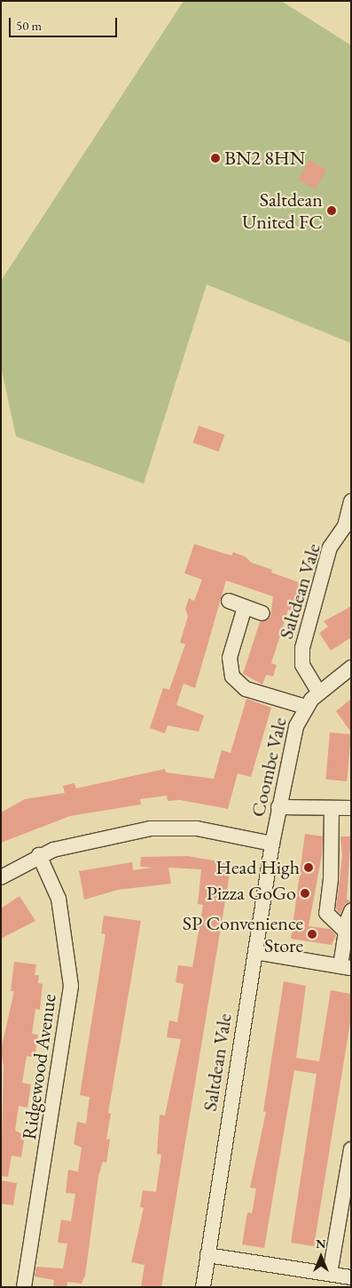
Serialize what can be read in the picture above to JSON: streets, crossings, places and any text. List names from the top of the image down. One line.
{"streets":{"street":["Saltdean Vale","Coombe Vale","Ridgewood Avenue"]},"crossings":[["Saltdean Vale","Coombe Vale"]],"places":["BN2 8HN","Saltdean United FC","Head High","Pizza GoGo","SP Convenience Store"],"scale_bar":"50 m","north":"top"}
